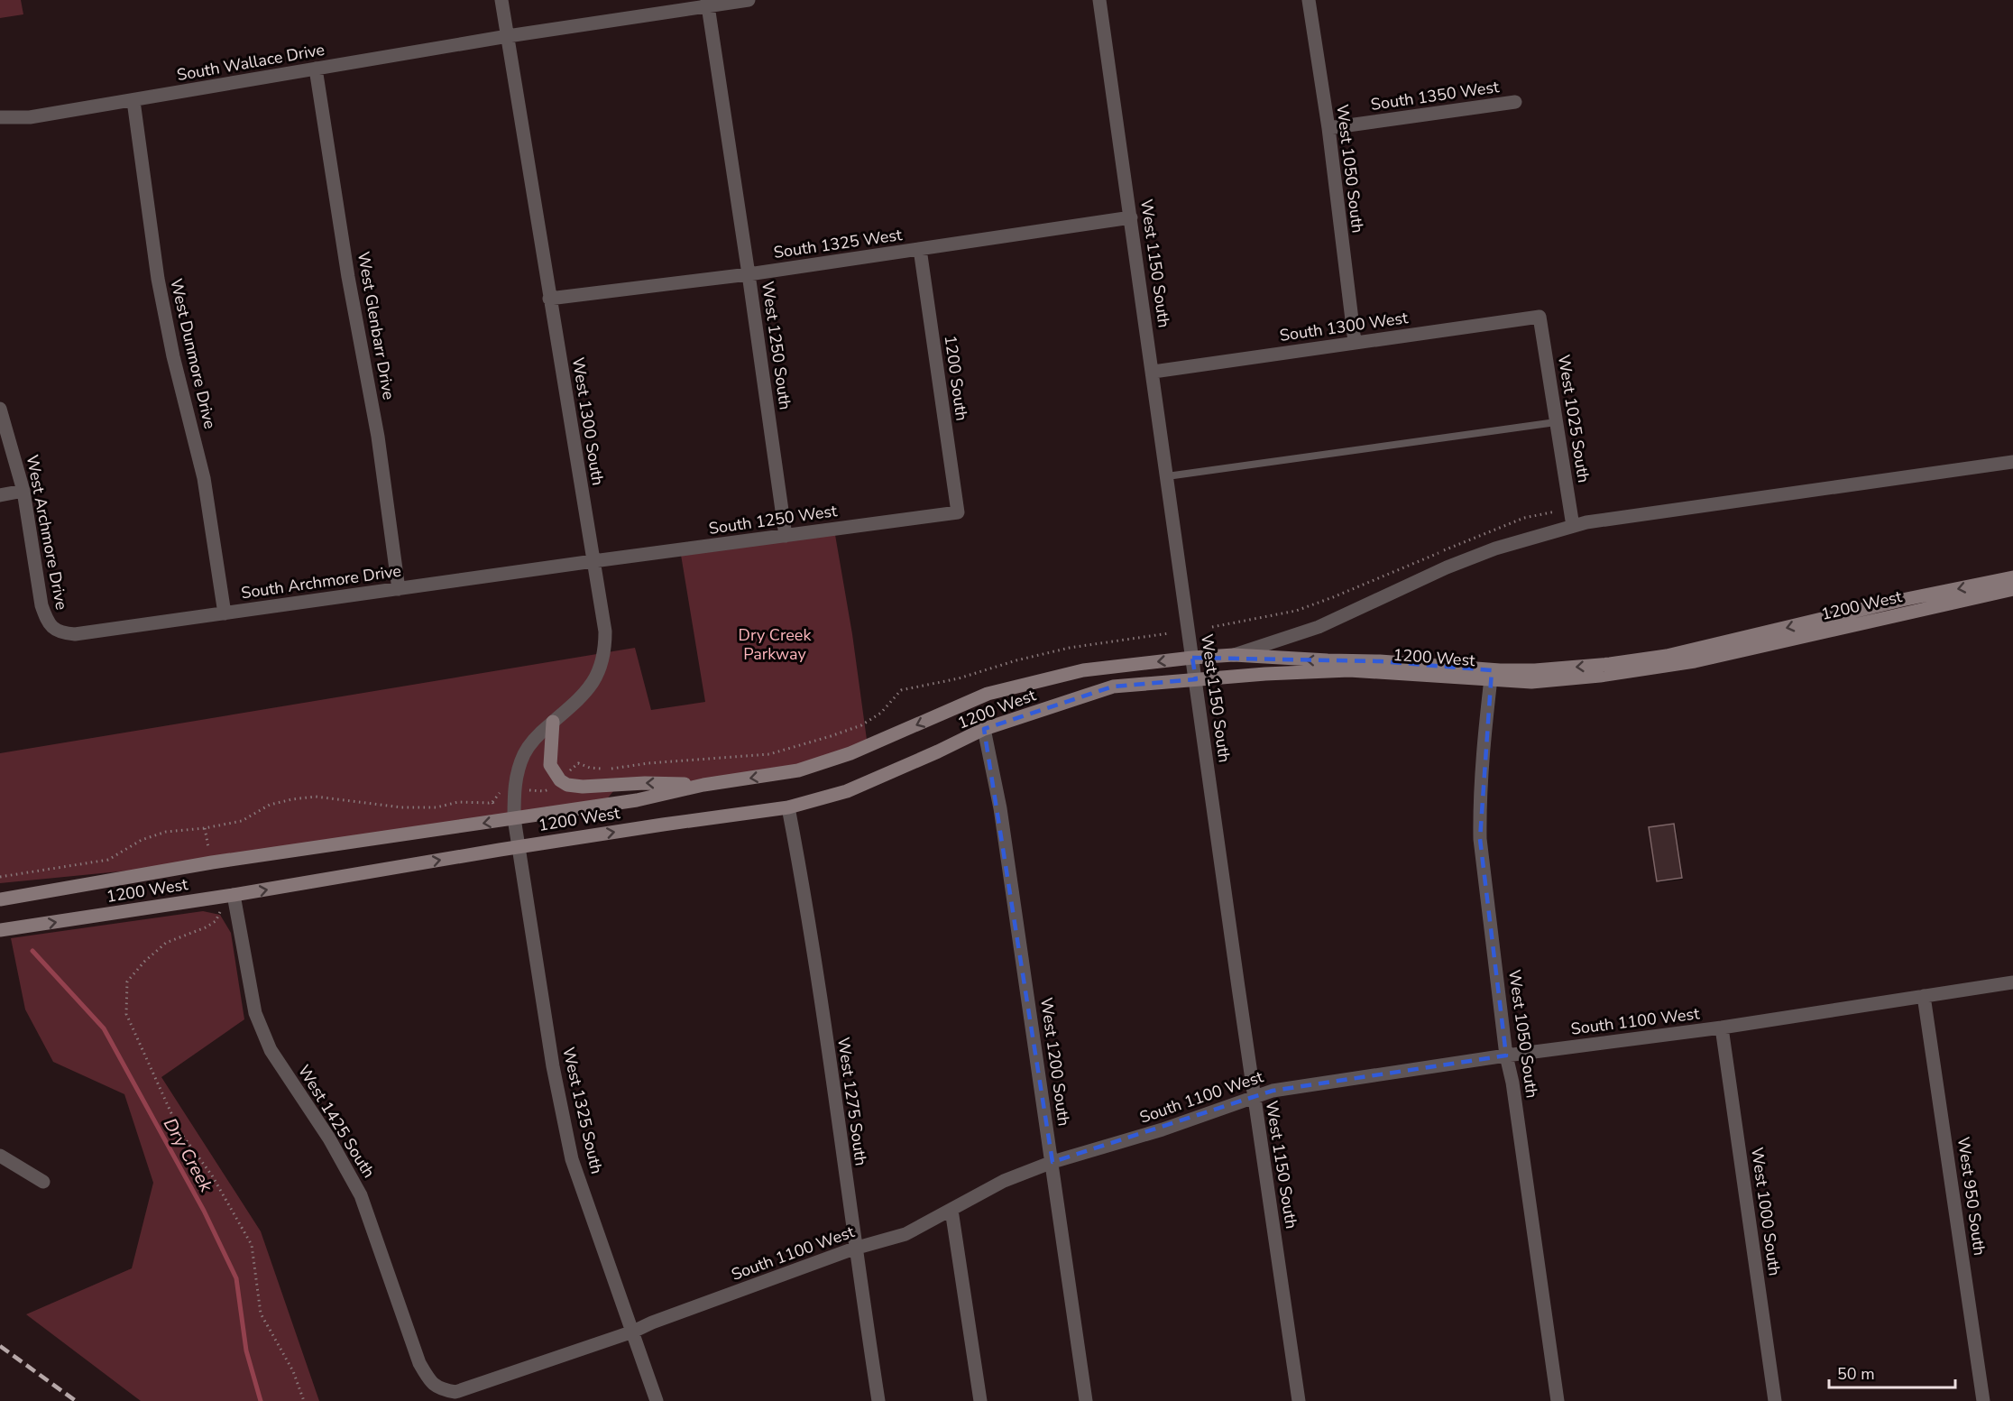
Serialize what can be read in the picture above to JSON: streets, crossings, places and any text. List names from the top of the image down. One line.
{"streets":{"street":["South Wallace Drive","South 1350 West","West 1050 South","South 1325 West","West 1150 South","West Glenbarr Drive","South 1300 West","West 1250 South","West Dunmore Drive","1200 South","West 1025 South","West 1300 South","South 1250 West","West Archmore Drive","South Archmore Drive","1200 West","South 1100 West","West 1200 South","West 1275 South","West 1325 South","West 1425 South","West 950 South","West 1000 South"]},"crossings":[["South Wallace Drive","West Glenbarr Drive"],["South Wallace Drive","West 1250 South"],["South Wallace Drive","West Dunmore Drive"],["South Wallace Drive","West 1300 South"],["South 1350 West","West 1050 South"],["West 1050 South","South 1300 West"],["West 1050 South","1200 West"],["West 1050 South","South 1100 West"],["South 1325 West","West 1150 South"],["South 1325 West","West 1250 South"],["South 1325 West","1200 South"],["South 1325 West","West 1300 South"],["West 1150 South","South 1300 West"],["West 1150 South","1200 West"],["West 1150 South","South 1100 West"],["West Glenbarr Drive","South Archmore Drive"],["South 1300 West","West 1025 South"],["West 1250 South","South 1250 West"],["West Dunmore Drive","South Archmore Drive"],["1200 South","South 1250 West"],["West 1300 South","South 1250 West"],["West 1300 South","South Archmore Drive"],["West 1300 South","1200 West"],["West 1300 South","West 1325 South"],["South 1250 West","South Archmore Drive"],["West Archmore Drive","South Archmore Drive"],["1200 West","West 1200 South"],["1200 West","West 1275 South"],["1200 West","West 1325 South"],["1200 West","West 1425 South"],["South 1100 West","West 1200 South"],["South 1100 West","West 1275 South"],["South 1100 West","West 1325 South"],["South 1100 West","West 1425 South"],["South 1100 West","West 950 South"],["South 1100 West","West 1000 South"]],"water":["Dry Creek"],"parks":["Dry Creek Parkway"],"scale_bar":"50 m"}
